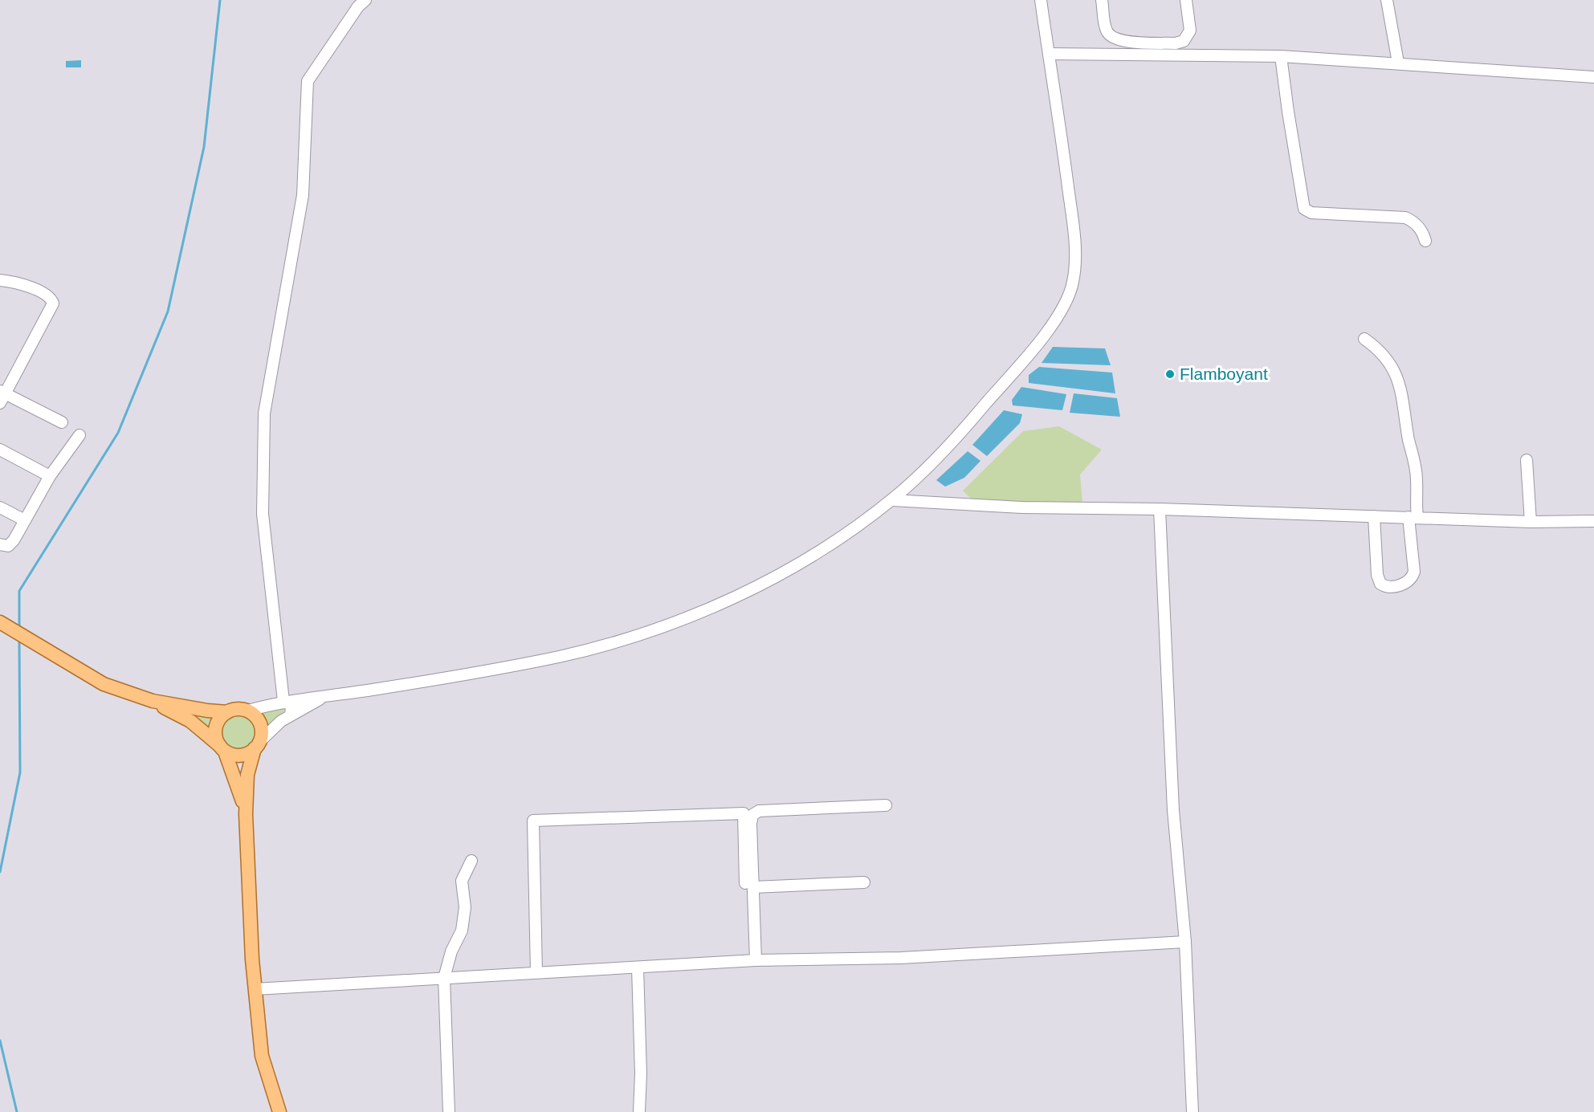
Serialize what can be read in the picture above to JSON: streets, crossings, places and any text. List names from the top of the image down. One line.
{"places":["Flamboyant"]}
